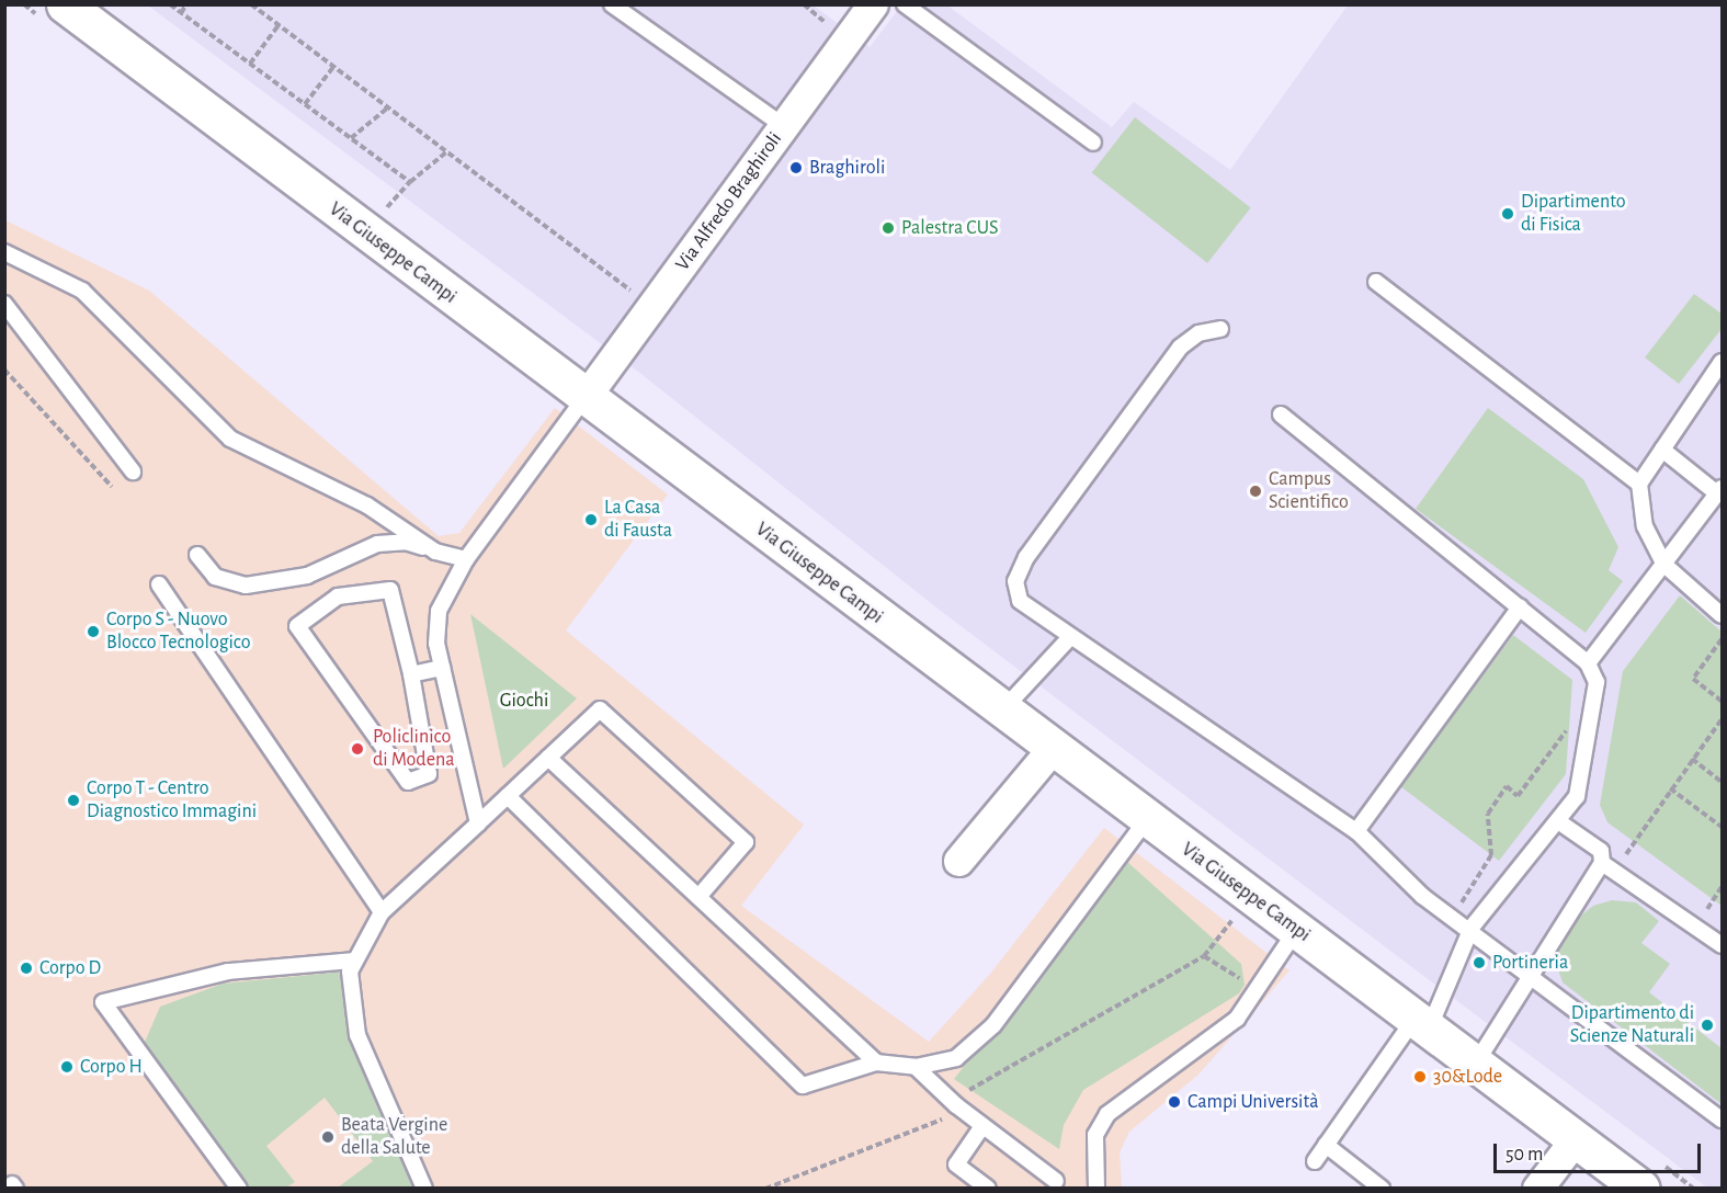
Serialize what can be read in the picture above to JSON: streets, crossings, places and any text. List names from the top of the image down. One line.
{"streets":{"street":["Via Alfredo Braghiroli","Via Giuseppe Campi"]},"crossings":[["Via Alfredo Braghiroli","Via Giuseppe Campi"]],"parks":["Giochi"],"places":["Braghiroli","Dipartimento di Fisica","Palestra CUS","Campus Scientifico","La Casa di Fausta","Corpo S - Nuovo Blocco Tecnologico","Policlinico di Modena","Corpo T - Centro Diagnostico Immagini","Portineria","Corpo D","Dipartimento di Scienze Naturali","Corpo H","30&Lode","Campi Università","Beata Vergine della Salute"],"scale_bar":"50 m"}
